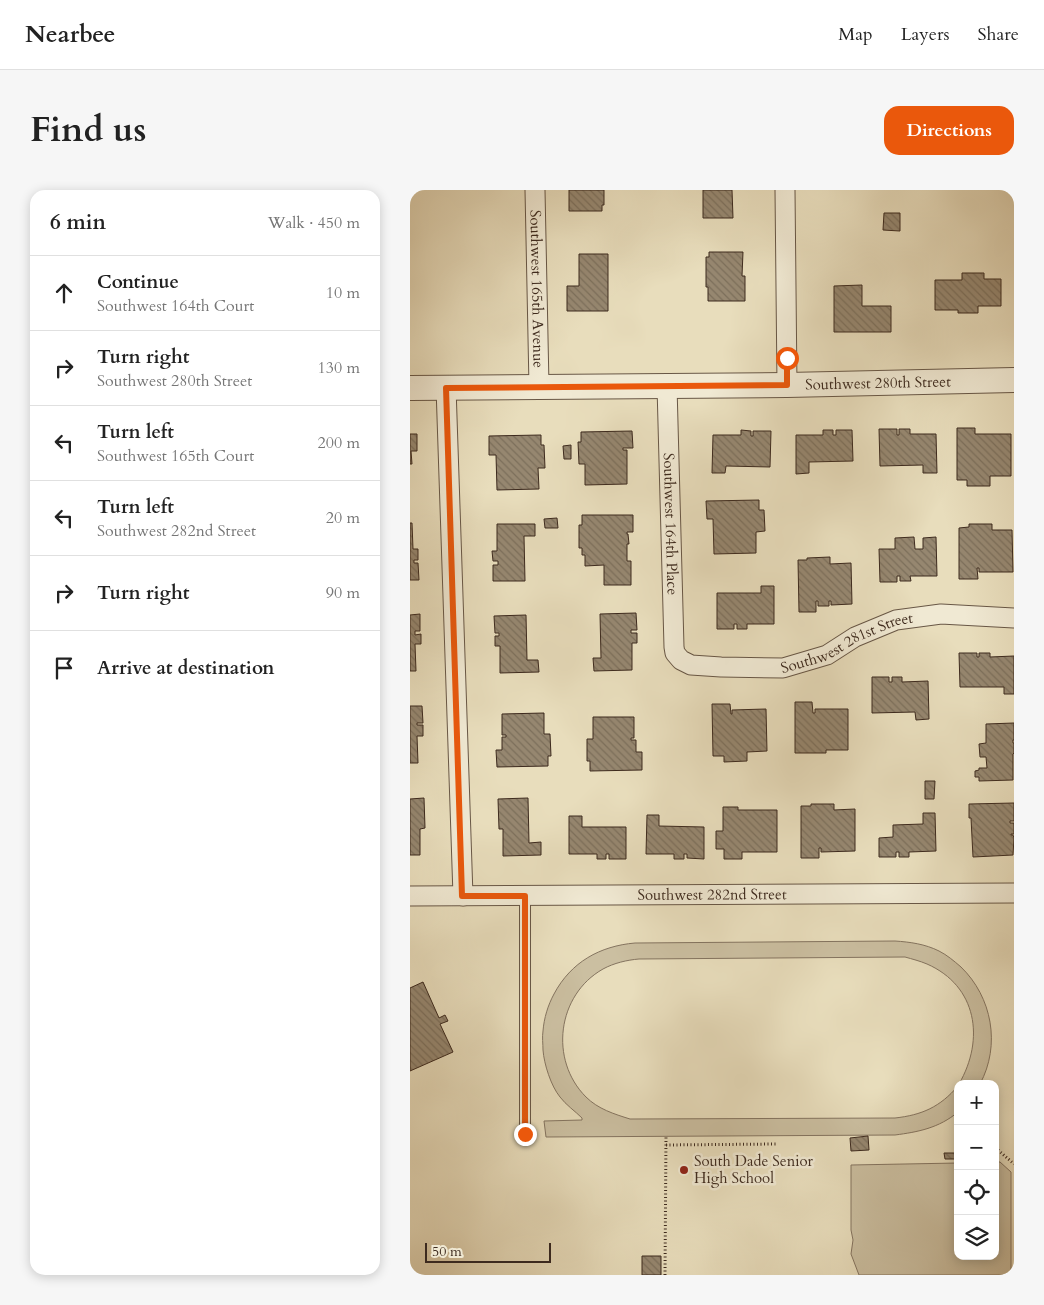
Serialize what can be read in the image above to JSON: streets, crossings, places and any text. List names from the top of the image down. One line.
{"streets":{"street":["Southwest 165th Avenue","Southwest 280th Street","Southwest 164th Place","Southwest 281st Street","Southwest 282nd Street"]},"crossings":[["Southwest 165th Avenue","Southwest 280th Street"],["Southwest 280th Street","Southwest 164th Place"],["Southwest 164th Place","Southwest 281st Street"]],"places":["South Dade Senior High School"],"scale_bar":"50 m","page":{"header":"Nearbee","nav":["Map","Layers","Share"],"title":"Find us","buttons":"Directions","heading":["6 min","Walk · 450 m"],"list":[["Continue","Southwest 164th Court","10 m"],["Turn right","Southwest 280th Street","130 m"],["Turn left","Southwest 165th Court","200 m"],["Turn left","Southwest 282nd Street","20 m"],["Turn right","90 m"],"Arrive at destination"],"map_buttons":["+","−"],"scale":"50 m"}}
